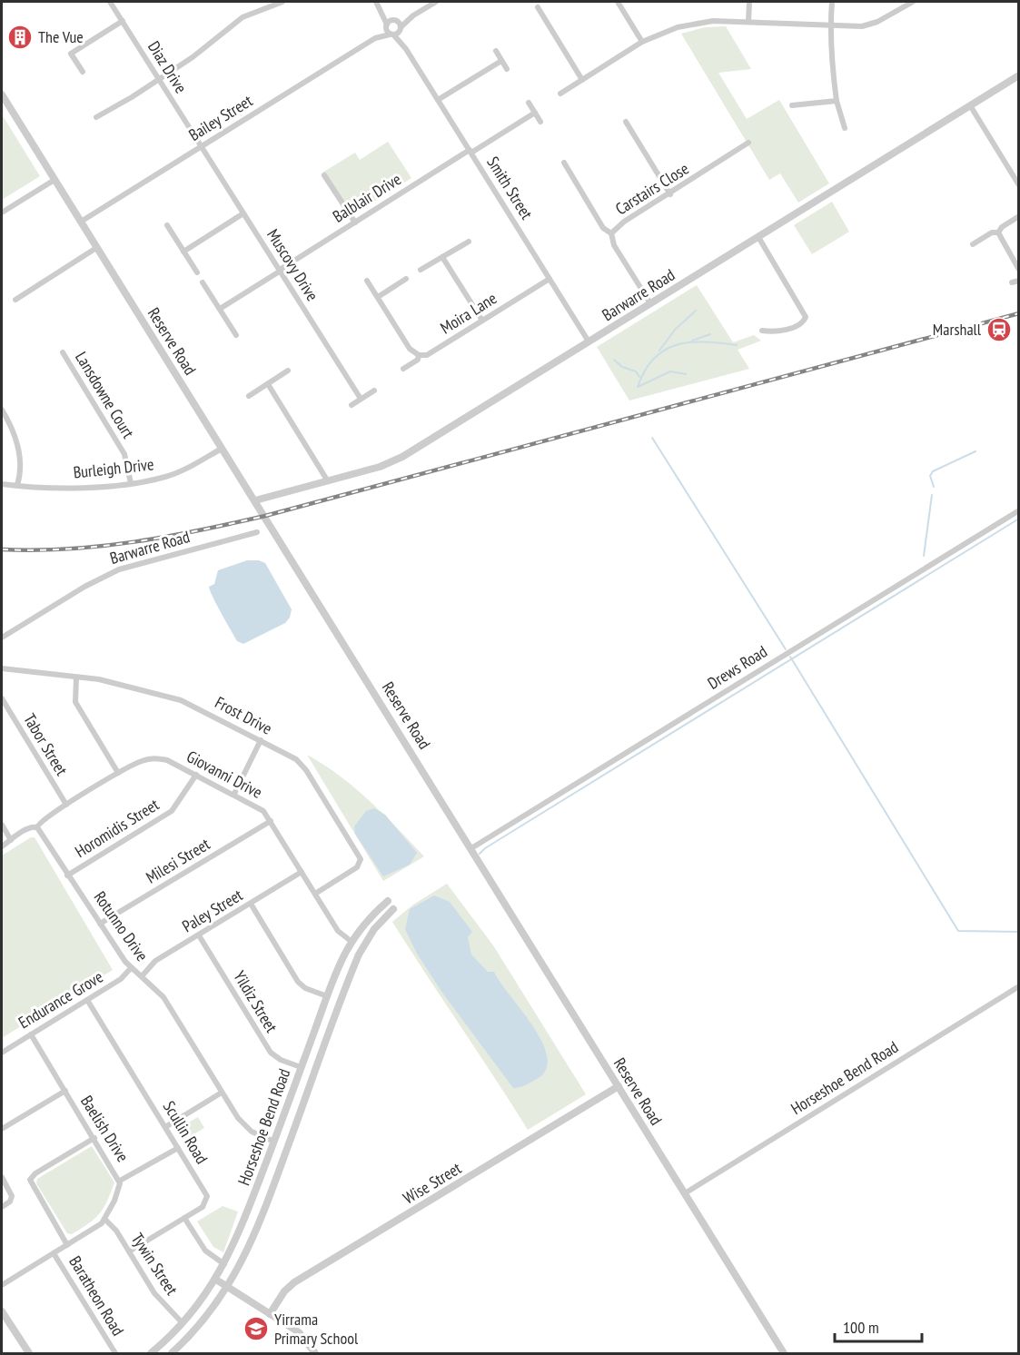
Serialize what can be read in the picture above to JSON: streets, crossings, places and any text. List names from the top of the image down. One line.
{"streets":{"street":["Diaz Drive","Bailey Street","Smith Street","Carstairs Close","Balblair Drive","Muscovy Drive","Barwarre Road","Moira Lane","Reserve Road","Lansdowne Court","Burleigh Drive","Drews Road","Frost Drive","Tabor Street","Giovanni Drive","Horomidis Street","Milesi Street","Paley Street","Rotunno Drive","Endurance Grove","Yildiz Street","Horseshoe Bend Road","Baelish Drive","Scullin Road","Wise Street","Tywin Street","Baratheon Road"]},"crossings":[["Diaz Drive","Bailey Street"],["Diaz Drive","Muscovy Drive"],["Bailey Street","Smith Street"],["Bailey Street","Muscovy Drive"],["Bailey Street","Reserve Road"],["Smith Street","Balblair Drive"],["Smith Street","Barwarre Road"],["Smith Street","Moira Lane"],["Carstairs Close","Barwarre Road"],["Balblair Drive","Muscovy Drive"],["Barwarre Road","Reserve Road"],["Reserve Road","Burleigh Drive"],["Reserve Road","Drews Road"],["Reserve Road","Horseshoe Bend Road"],["Reserve Road","Wise Street"],["Lansdowne Court","Burleigh Drive"],["Frost Drive","Giovanni Drive"],["Tabor Street","Giovanni Drive"],["Giovanni Drive","Horomidis Street"],["Giovanni Drive","Milesi Street"],["Giovanni Drive","Paley Street"],["Giovanni Drive","Rotunno Drive"],["Giovanni Drive","Horseshoe Bend Road"],["Horomidis Street","Rotunno Drive"],["Milesi Street","Rotunno Drive"],["Paley Street","Rotunno Drive"],["Paley Street","Yildiz Street"],["Rotunno Drive","Endurance Grove"],["Rotunno Drive","Horseshoe Bend Road"],["Endurance Grove","Baelish Drive"],["Endurance Grove","Scullin Road"],["Yildiz Street","Horseshoe Bend Road"],["Horseshoe Bend Road","Tywin Street"],["Baelish Drive","Tywin Street"],["Baelish Drive","Baratheon Road"],["Scullin Road","Tywin Street"]],"places":{"building":["The Vue"],"station":["Marshall"],"school or university":["Yirrama Primary School"]},"scale_bar":"100 m"}
